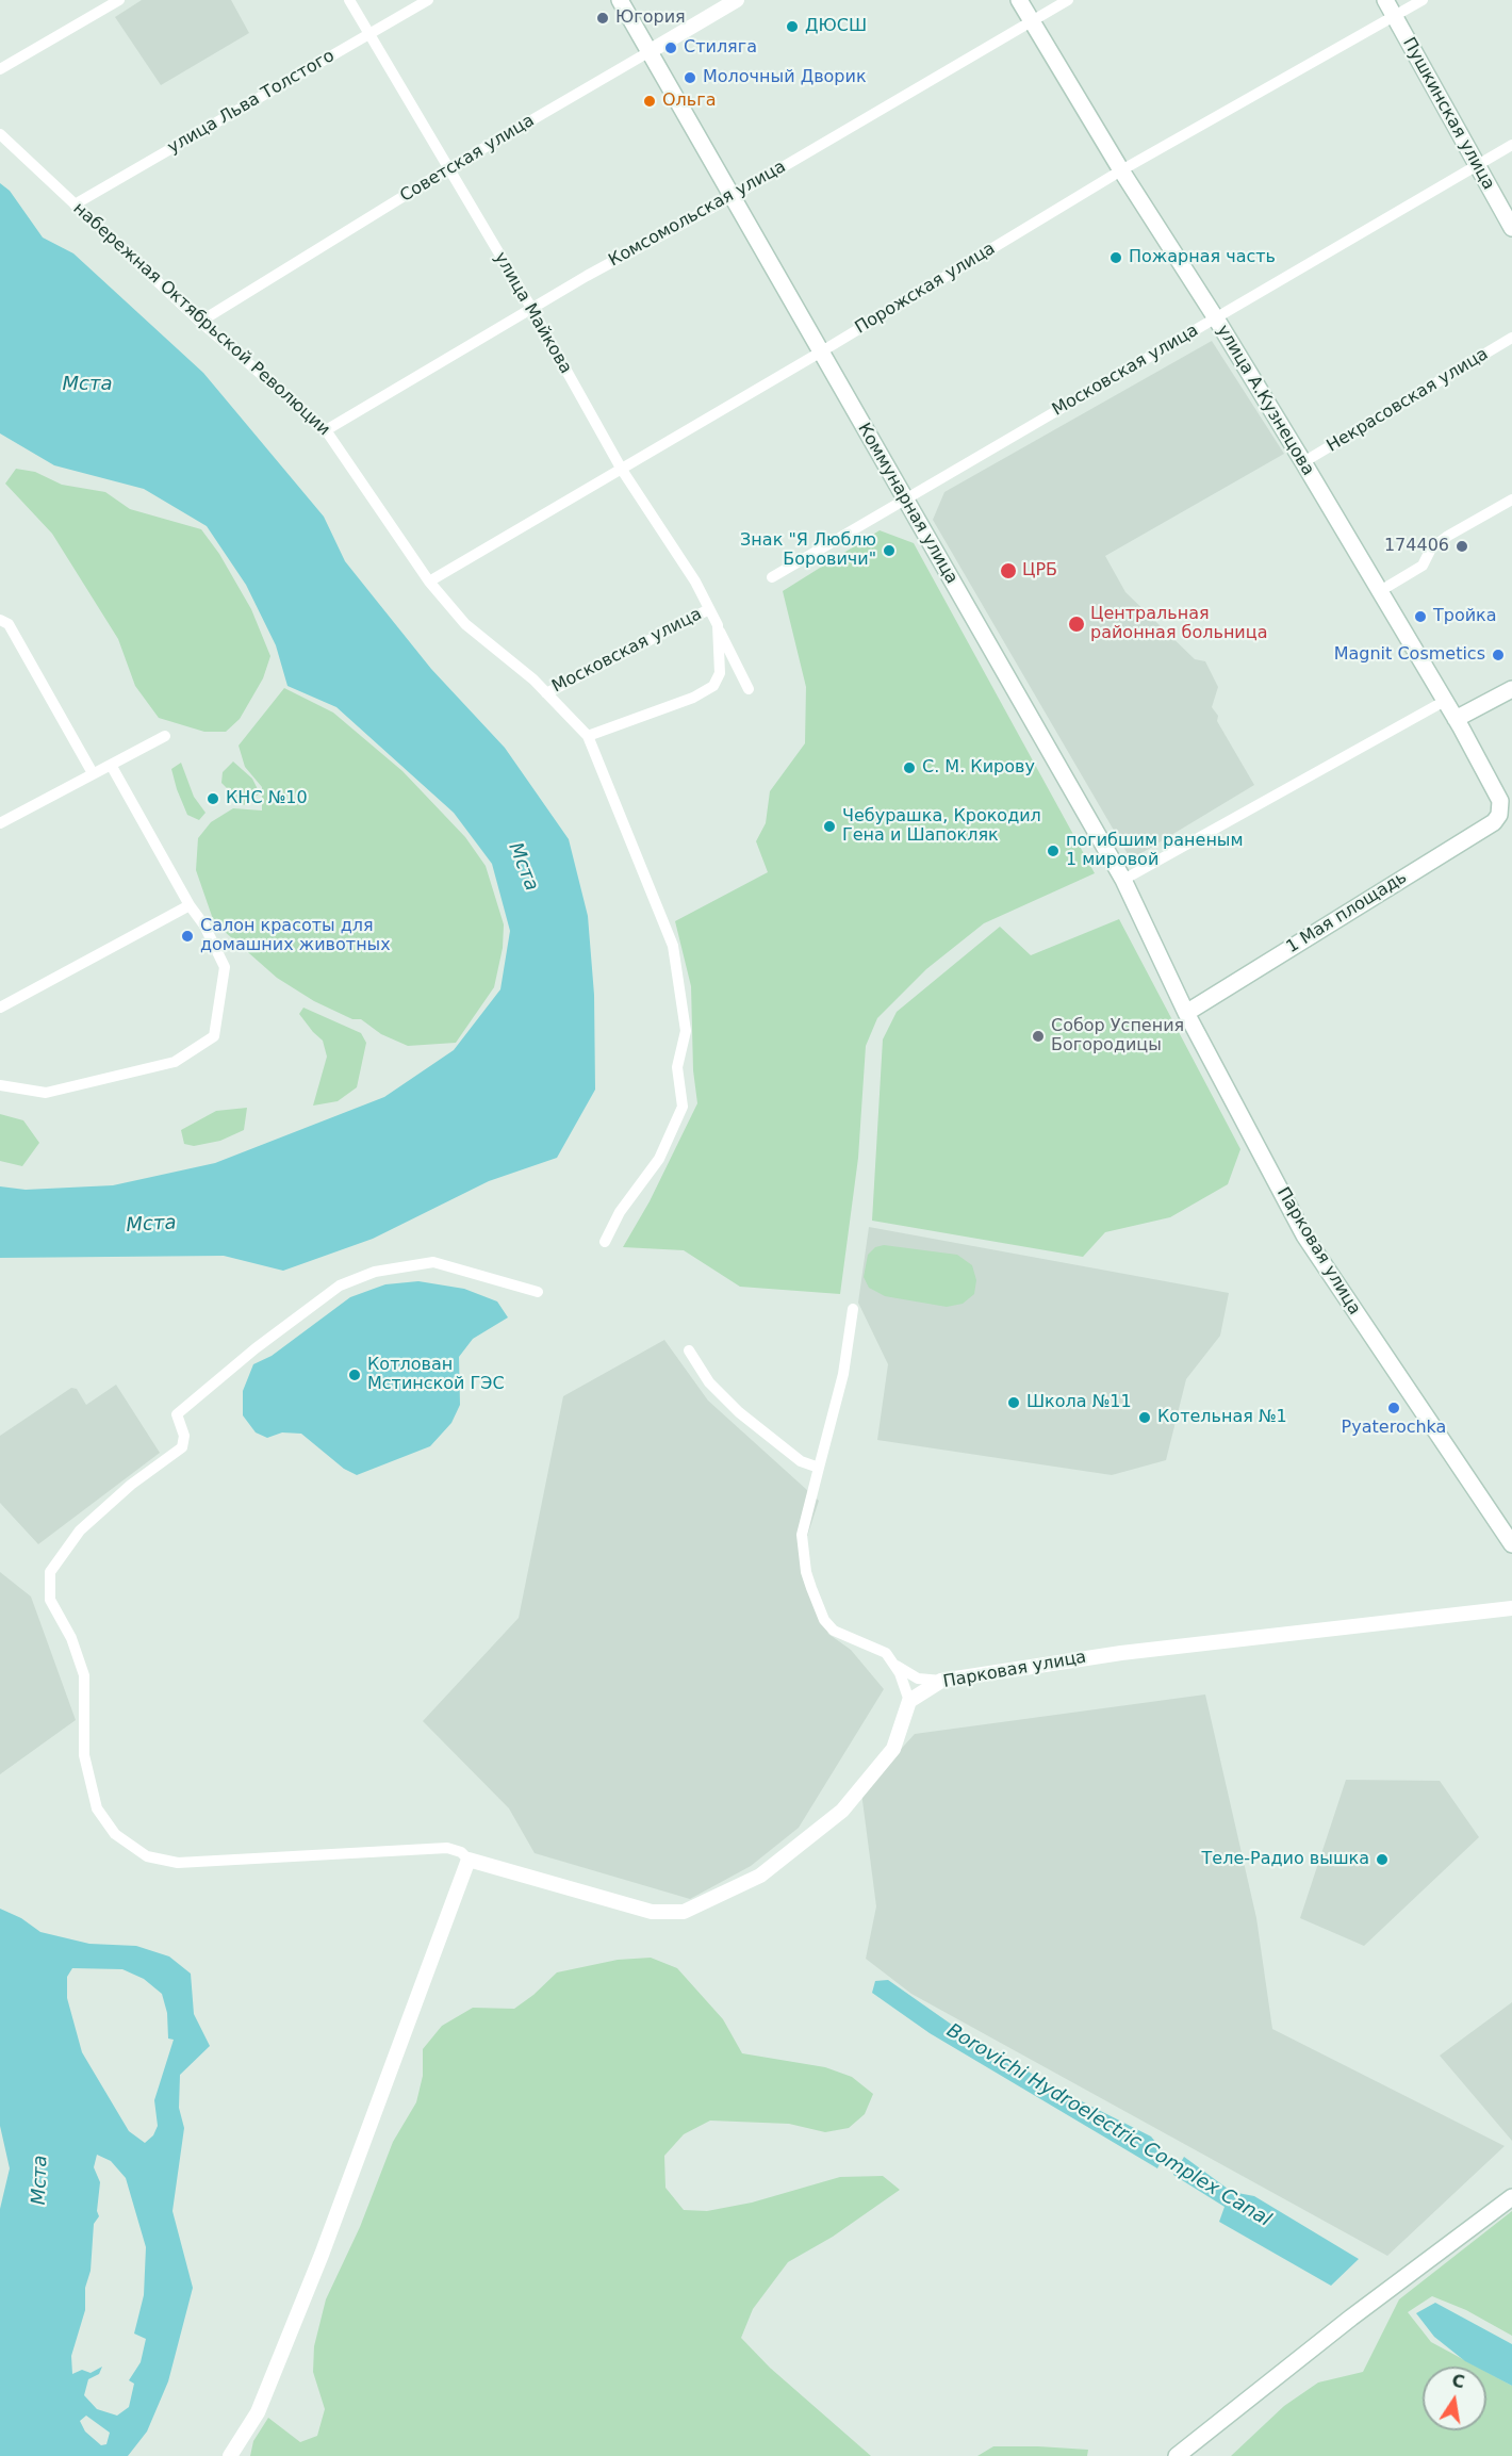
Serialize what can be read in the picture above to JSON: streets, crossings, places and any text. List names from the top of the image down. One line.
{"streets":{"main road":["Пушкинская улица","улица А.Кузнецова","Коммунарная улица","1 Мая площадь","Парковая улица"],"street":["улица Льва Толстого","Советская улица","Комсомольская улица","Порожская улица","улица Майкова","набережная Октябрьской Революции","Московская улица","Некрасовская улица"]},"crossings":[["улица Льва Толстого","улица Майкова"],["улица Льва Толстого","набережная Октябрьской Революции"],["Пушкинская улица","Порожская улица"],["Пушкинская улица","Московская улица"],["Советская улица","улица Майкова"],["Советская улица","набережная Октябрьской Революции"],["Советская улица","Коммунарная улица"],["Комсомольская улица","улица Майкова"],["Комсомольская улица","набережная Октябрьской Революции"],["Комсомольская улица","улица А.Кузнецова"],["Комсомольская улица","Коммунарная улица"],["Порожская улица","улица Майкова"],["Порожская улица","набережная Октябрьской Революции"],["Порожская улица","улица А.Кузнецова"],["Порожская улица","Коммунарная улица"],["улица Майкова","набережная Октябрьской Революции"],["улица Майкова","Московская улица"],["набережная Октябрьской Революции","Московская улица"],["Московская улица","улица А.Кузнецова"],["Московская улица","Коммунарная улица"],["улица А.Кузнецова","Некрасовская улица"],["улица А.Кузнецова","1 Мая площадь"],["Коммунарная улица","1 Мая площадь"],["Коммунарная улица","Парковая улица"],["1 Мая площадь","Парковая улица"]],"water":["Мста","Borovichi Hydroelectric Complex Canal"],"places":["Югория","ДЮСШ","Стиляга","Молочный Дворик","Ольга","Пожарная часть","174406","Знак \"Я Люблю Боровичи\"","ЦРБ","Тройка","Центральная районная больница","Magnit Cosmetics","С. М. Кирову","КНС №10","Чебурашка, Крокодил Гена и Шапокляк","погибшим раненым 1 мировой","Салон красоты для домашних животных","Собор Успения Богородицы","Котлован Мстинской ГЭС","Школа №11","Pyaterochka","Котельная №1","Теле-Радио вышка"],"north":"top"}
